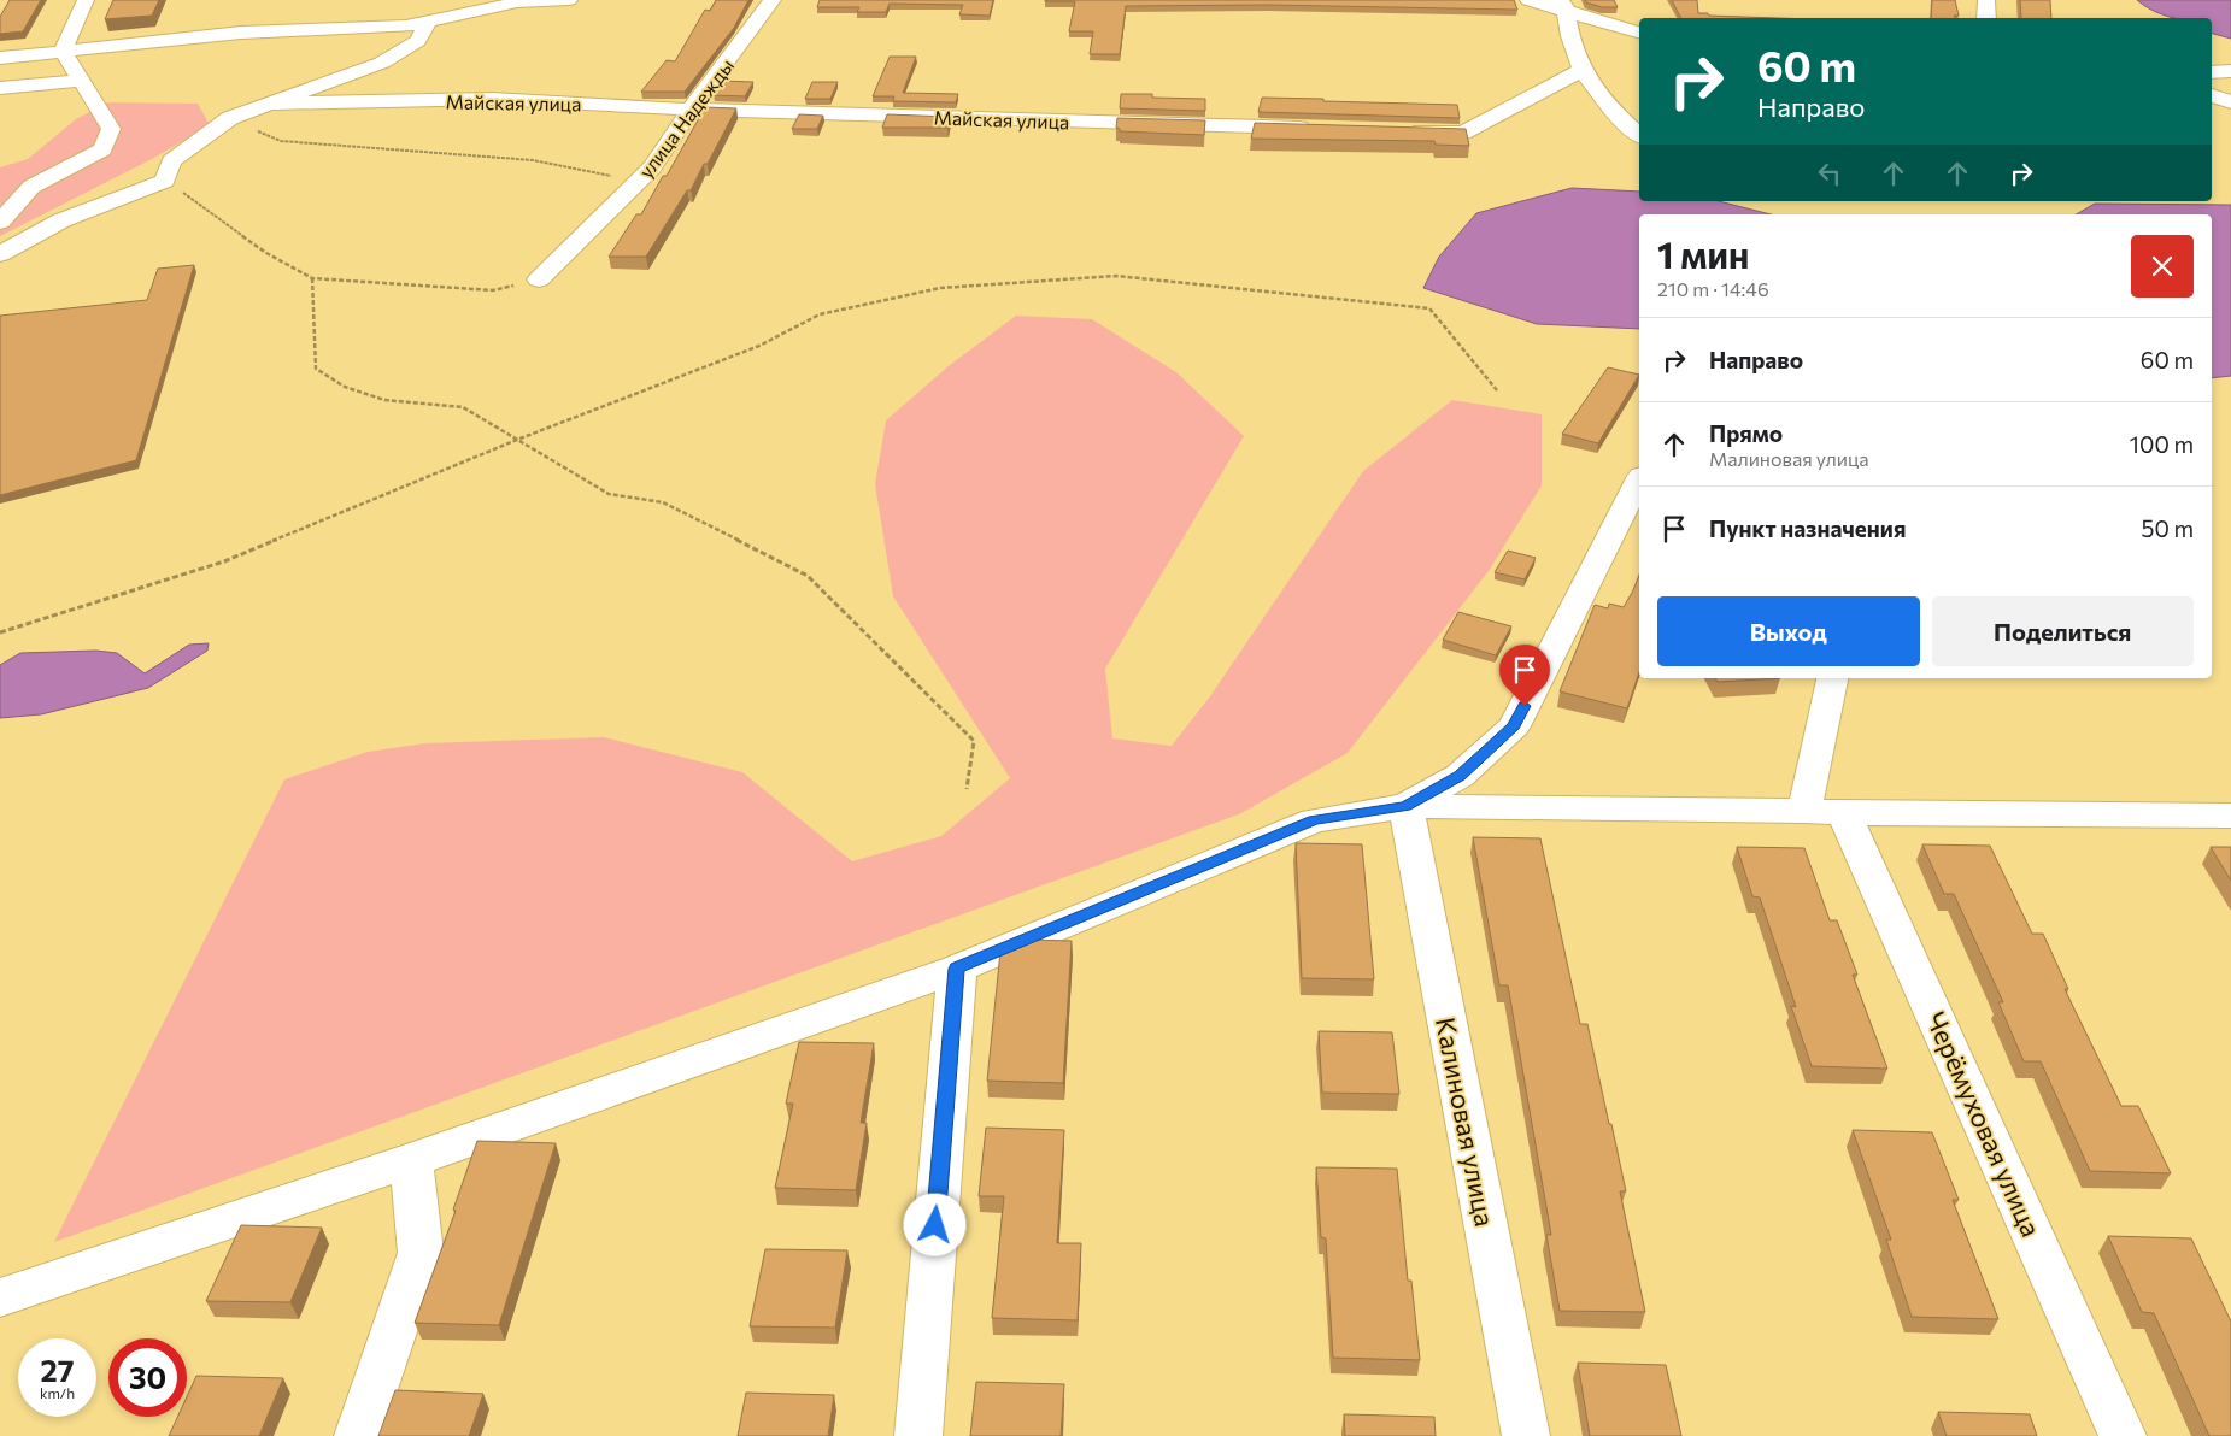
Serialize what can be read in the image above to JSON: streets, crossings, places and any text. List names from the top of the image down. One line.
{"streets":{"street":["Майская улица","улица Надежды","Калиновая улица","Черёмуховая улица"]},"crossings":[["Майская улица","улица Надежды"]],"page":{"turn":["60 m","Направо"],"heading":["1 мин","210 m · 14:46"],"list":[{"name":"Направо","value":"60 m"},{"name":"Прямо","note":"Малиновая улица","value":"100 m"},{"name":"Пункт назначения","value":"50 m"}],"buttons":["Выход","Поделиться"],"speed":"27 km/h","limit":"30"}}
